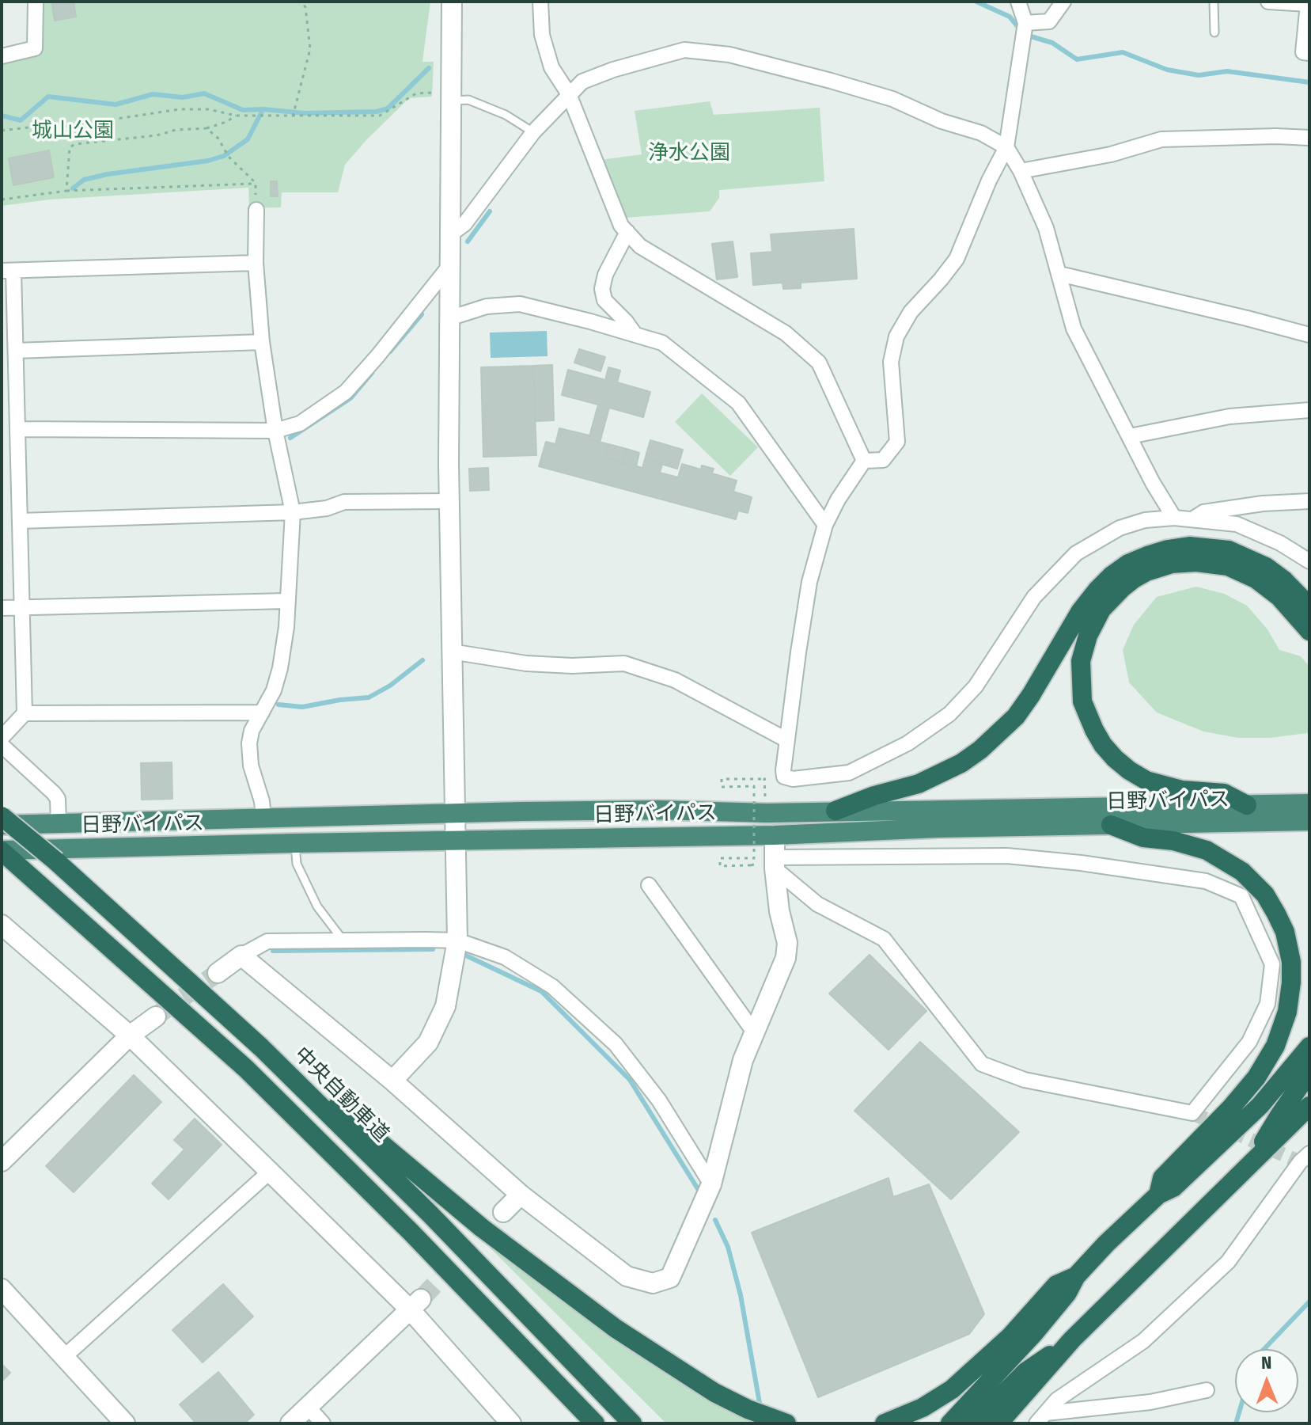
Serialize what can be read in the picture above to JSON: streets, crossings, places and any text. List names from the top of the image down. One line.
{"streets":{"highway":["日野バイパス","中央自動車道"]},"parks":["城山公園","浄水公園"],"north":"top"}
